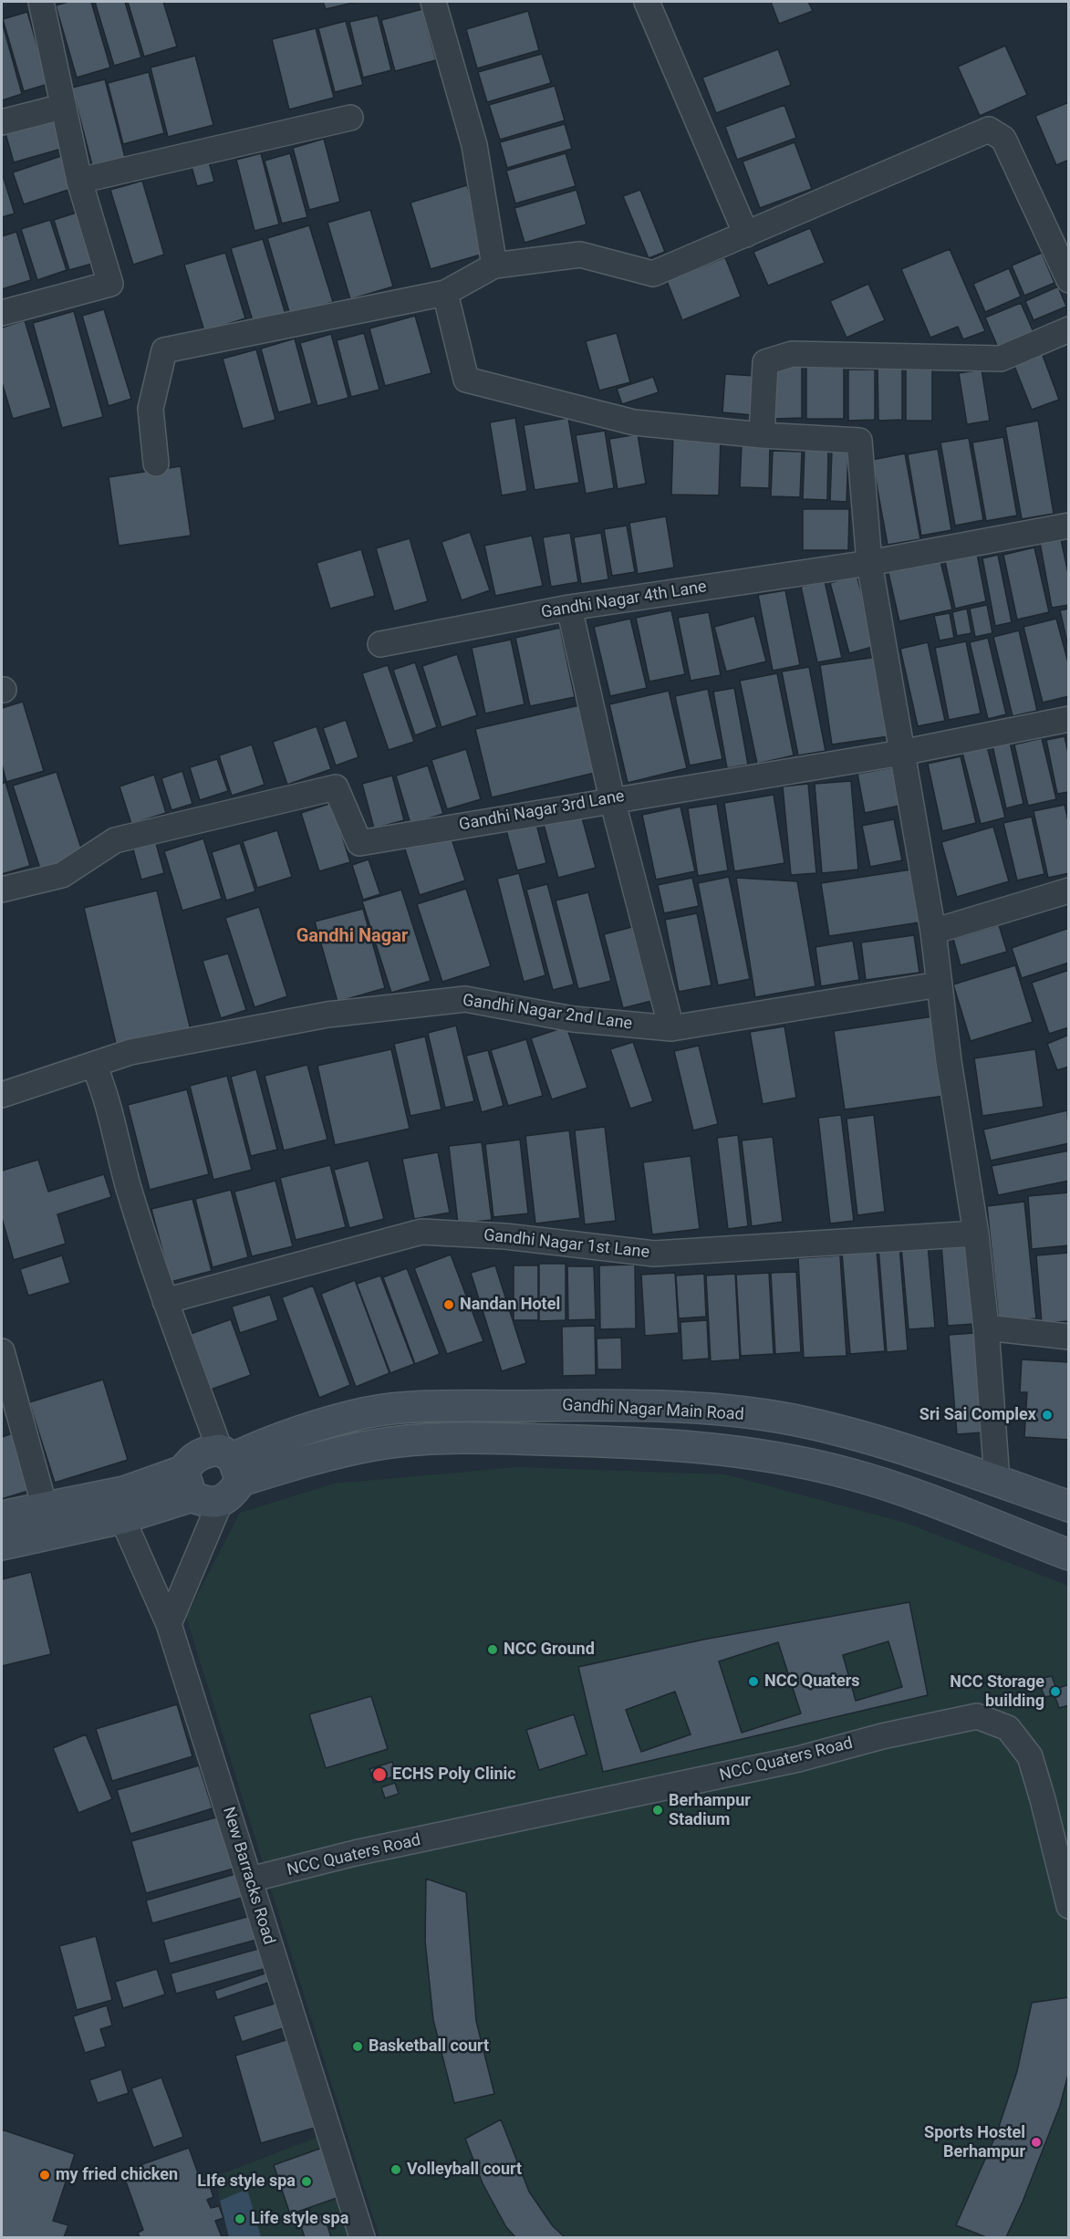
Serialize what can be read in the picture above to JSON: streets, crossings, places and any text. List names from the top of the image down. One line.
{"streets":{"street":["Gandhi Nagar 4th Lane","Gandhi Nagar 3rd Lane","Gandhi Nagar 2nd Lane","Gandhi Nagar 1st Lane","Gandhi Nagar Main Road","NCC Quaters Road","New Barracks Road"]},"crossings":[["NCC Quaters Road","New Barracks Road"]],"districts":["Gandhi Nagar"],"places":["Nandan Hotel","Sri Sai Complex","NCC Ground","NCC Quaters","NCC Storage building","ECHS Poly Clinic","Berhampur Stadium","Basketball court","Sports Hostel Berhampur","Volleyball court","my fried chicken","LIfe style spa","Life style spa"]}
